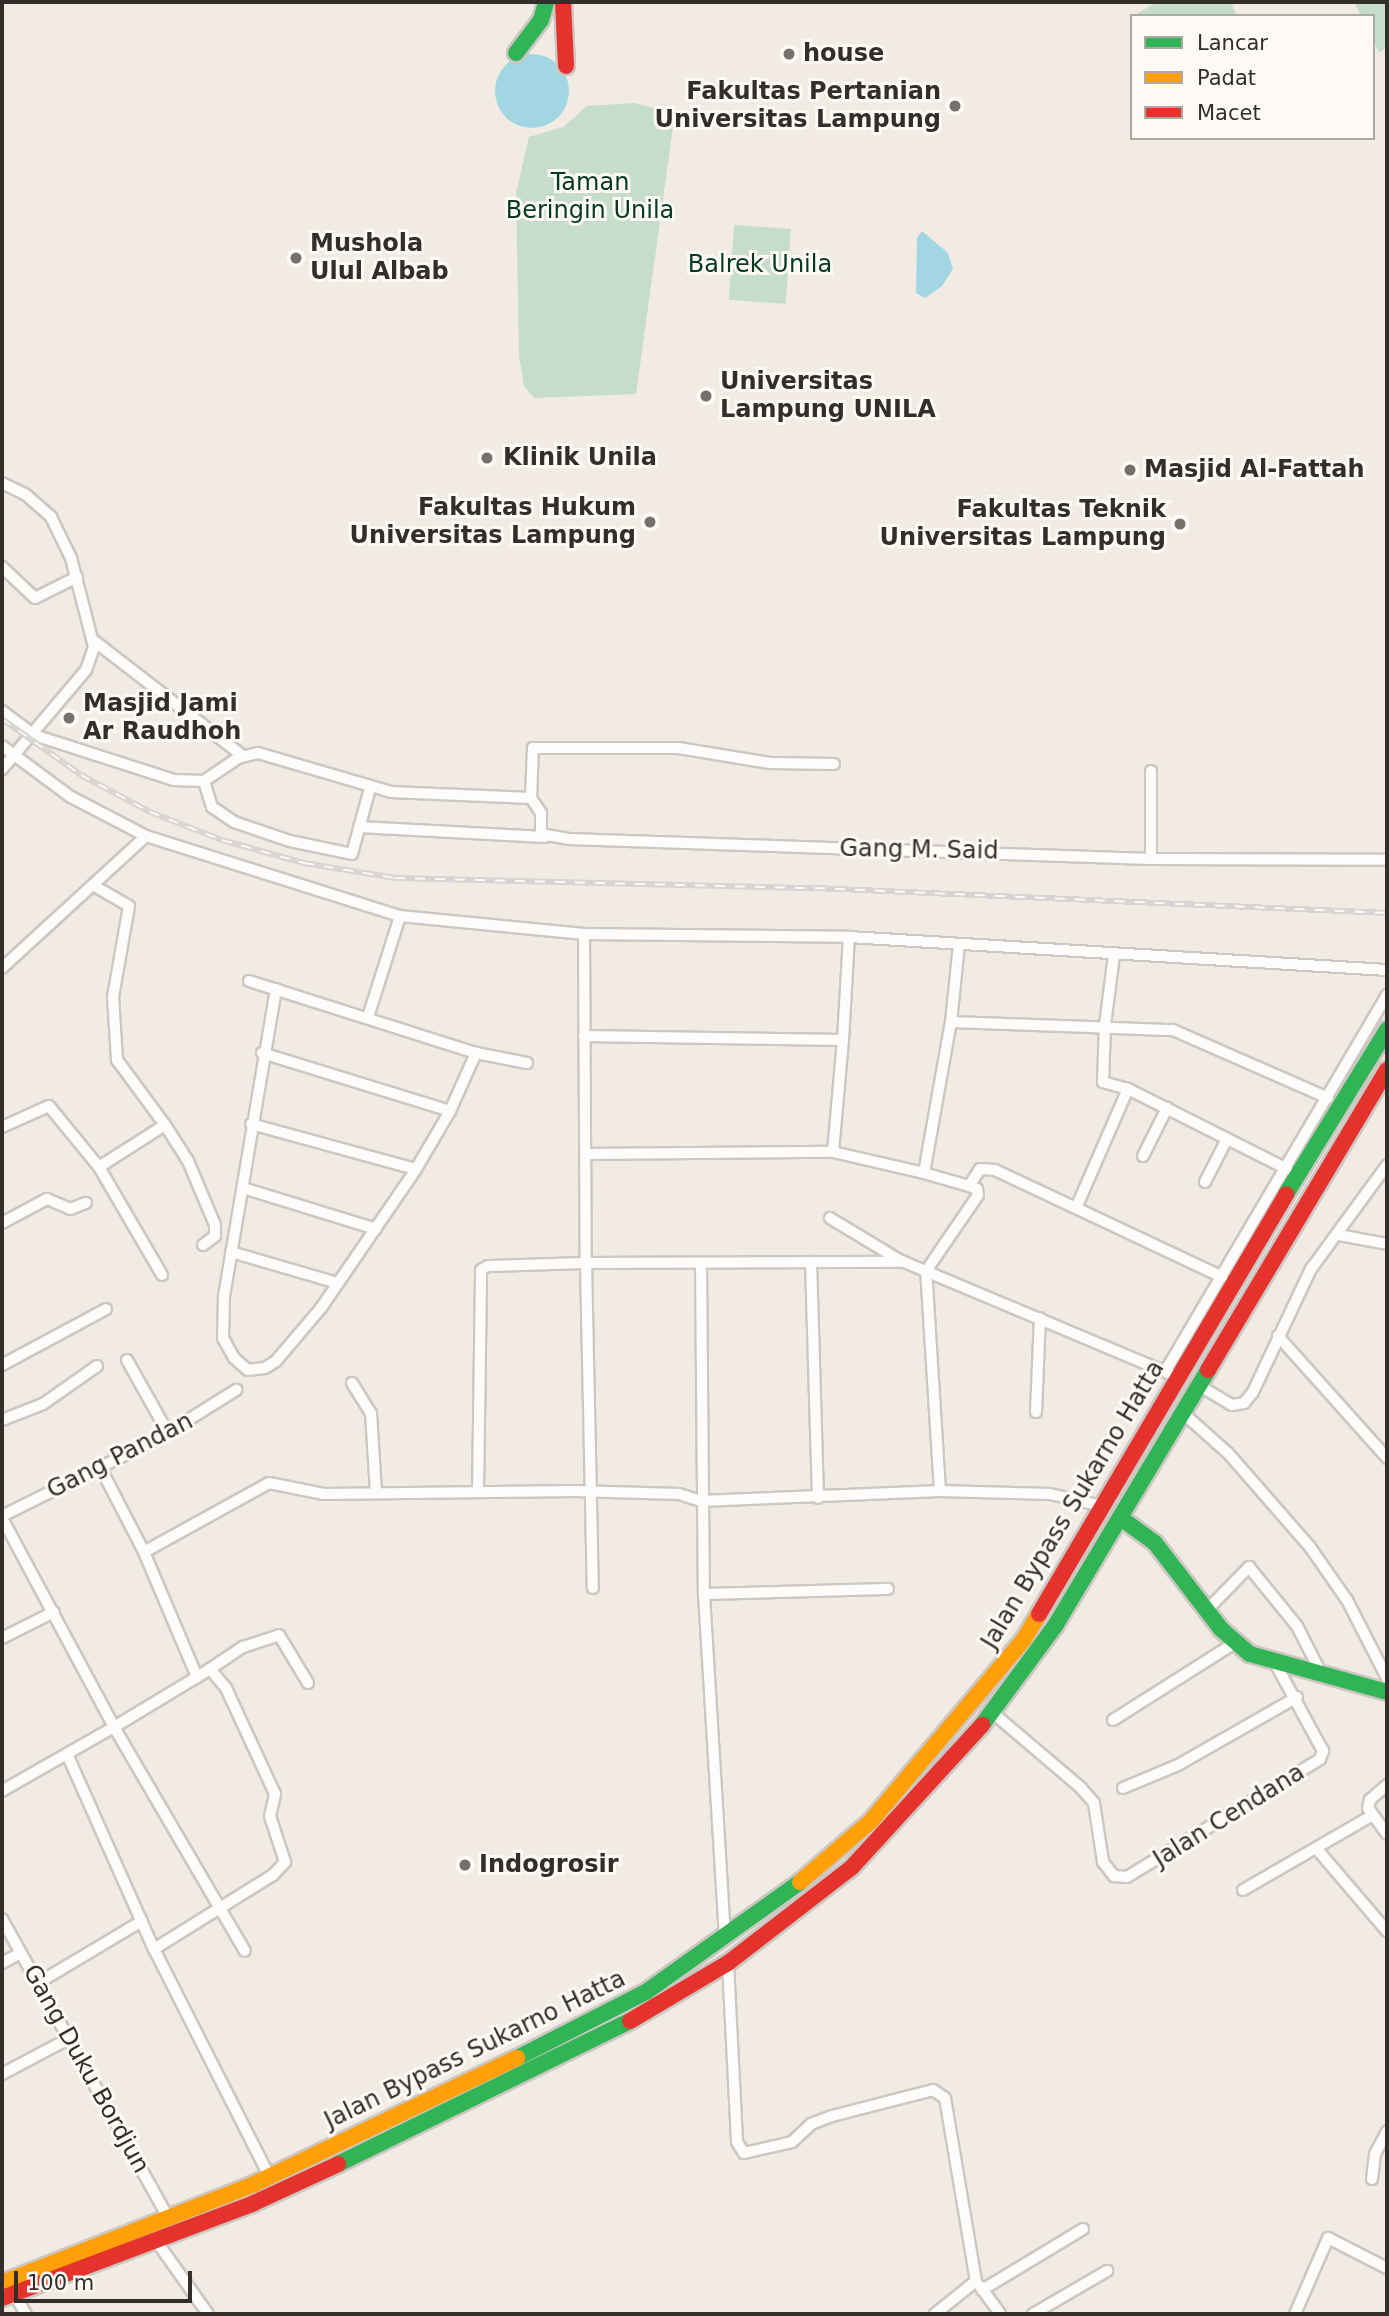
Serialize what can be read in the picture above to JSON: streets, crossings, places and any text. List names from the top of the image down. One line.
{"streets":{"main road":["Jalan Bypass Sukarno Hatta"],"street":["Gang M. Said","Gang Pandan","Jalan Cendana","Gang Duku Bordjun"]},"crossings":[["Jalan Bypass Sukarno Hatta","Jalan Cendana"],["Jalan Bypass Sukarno Hatta","Gang Duku Bordjun"]],"parks":["Taman Beringin Unila","Balrek Unila"],"places":["house","Fakultas Pertanian Universitas Lampung","Mushola Ulul Albab","Universitas Lampung UNILA","Klinik Unila","Masjid Al-Fattah","Fakultas Hukum Universitas Lampung","Fakultas Teknik Universitas Lampung","Masjid Jami Ar Raudhoh","Indogrosir"],"legend":["Lancar","Padat","Macet"],"scale_bar":"100 m"}
